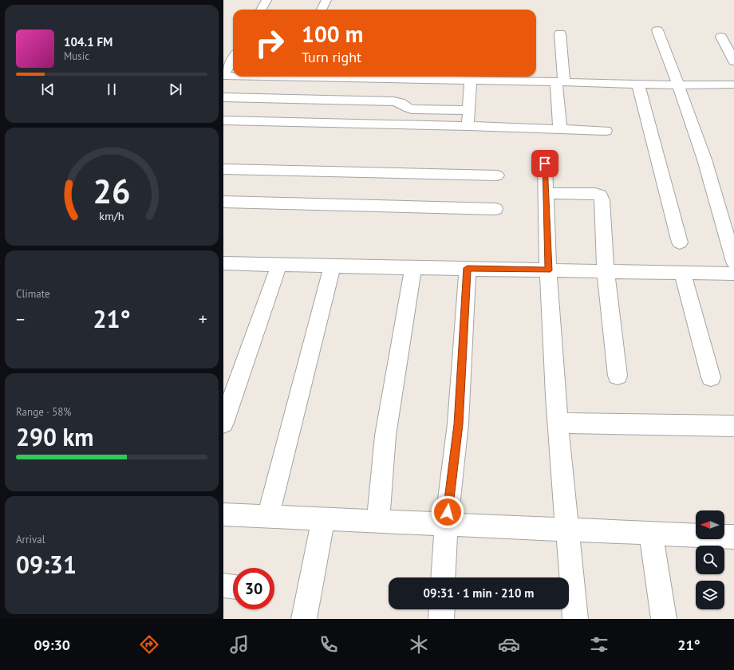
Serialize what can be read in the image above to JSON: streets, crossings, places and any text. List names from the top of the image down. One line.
{"north":"left","page":{"turn":["100 m","Turn right"],"song":["104.1 FM","Music"],"tile":["Climate",["Range · 58%","290 km"],["Arrival","09:31"]],"heat":["−","21°","+"],"limit":"30","trip":"09:31 · 1 min · 210 m","tabs":["09:30","21°"],"gauge":["26","km/h"]}}
